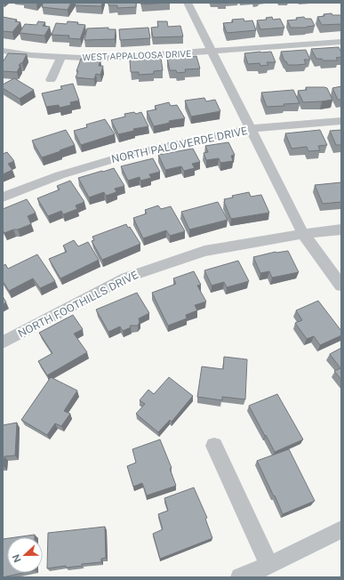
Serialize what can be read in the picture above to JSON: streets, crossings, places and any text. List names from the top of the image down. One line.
{"streets":{"street":["WEST APPALOOSA DRIVE","NORTH PALO VERDE DRIVE","NORTH FOOTHILLS DRIVE"]},"north":"left"}
